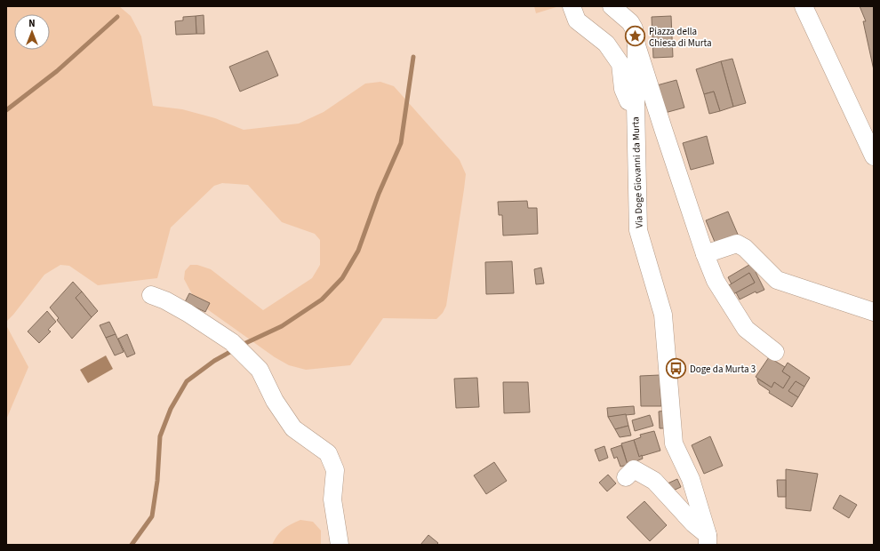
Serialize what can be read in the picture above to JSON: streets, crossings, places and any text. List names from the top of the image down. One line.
{"streets":{"street":["Via Doge Giovanni da Murta"]},"places":{"place":["Piazza della Chiesa di Murta"],"bus stop":["Doge da Murta 3"]},"north":"top"}
